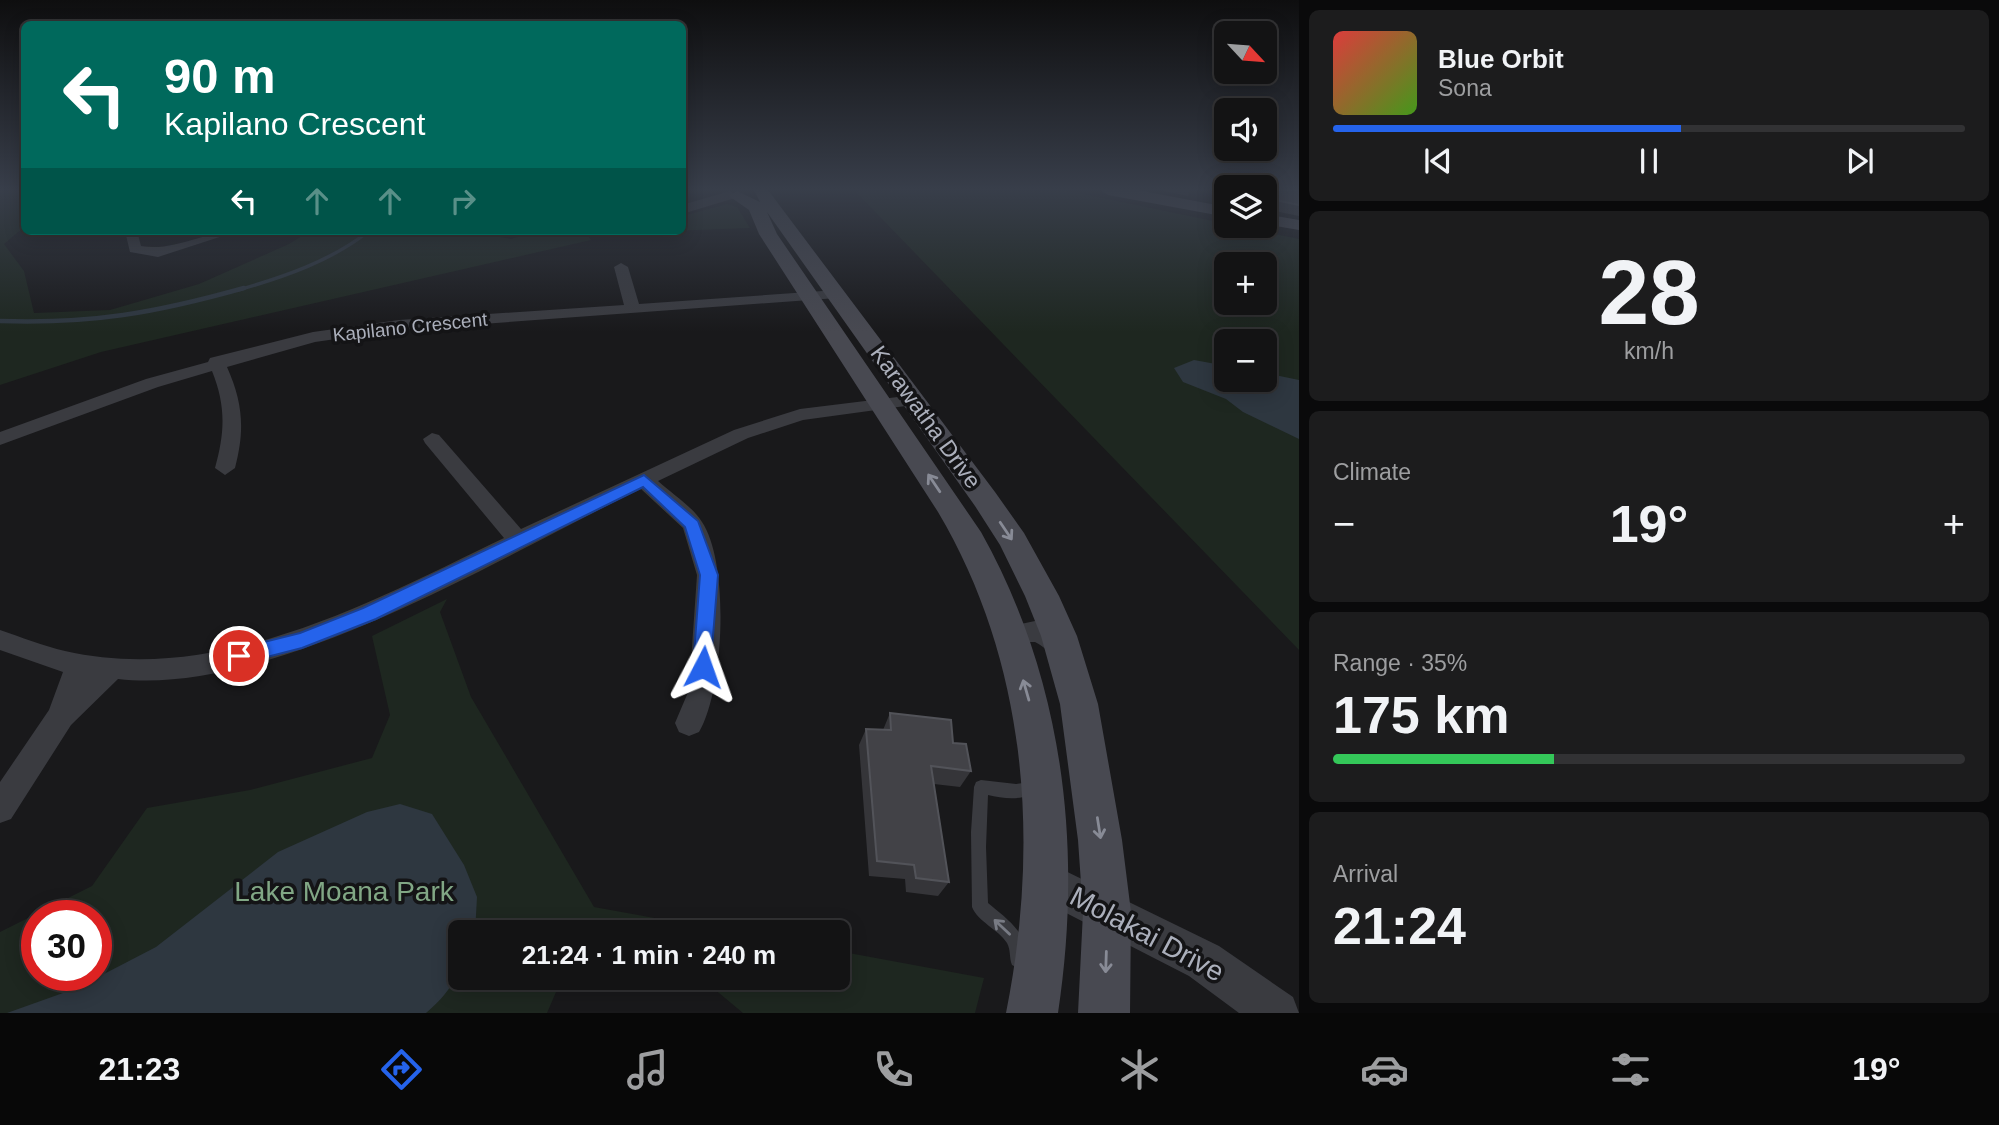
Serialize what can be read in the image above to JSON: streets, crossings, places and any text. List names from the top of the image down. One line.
{"streets":{"main road":["Karawatha Drive"],"street":["Kapilano Crescent","Molakai Drive"]},"crossings":[["Kapilano Crescent","Karawatha Drive"],["Karawatha Drive","Molakai Drive"]],"parks":["Lake Moana Park"],"north":"bottom right","page":{"map_buttons":["+","−"],"turn":["90 m","Kapilano Crescent"],"song":["Blue Orbit","Sona"],"tile":[["28","km/h"],"Climate",["Range · 35%","175 km"],["Arrival","21:24"]],"heat":["−","19°","+"],"limit":"30","trip":"21:24 · 1 min · 240 m","tabs":["21:23","19°"]}}
